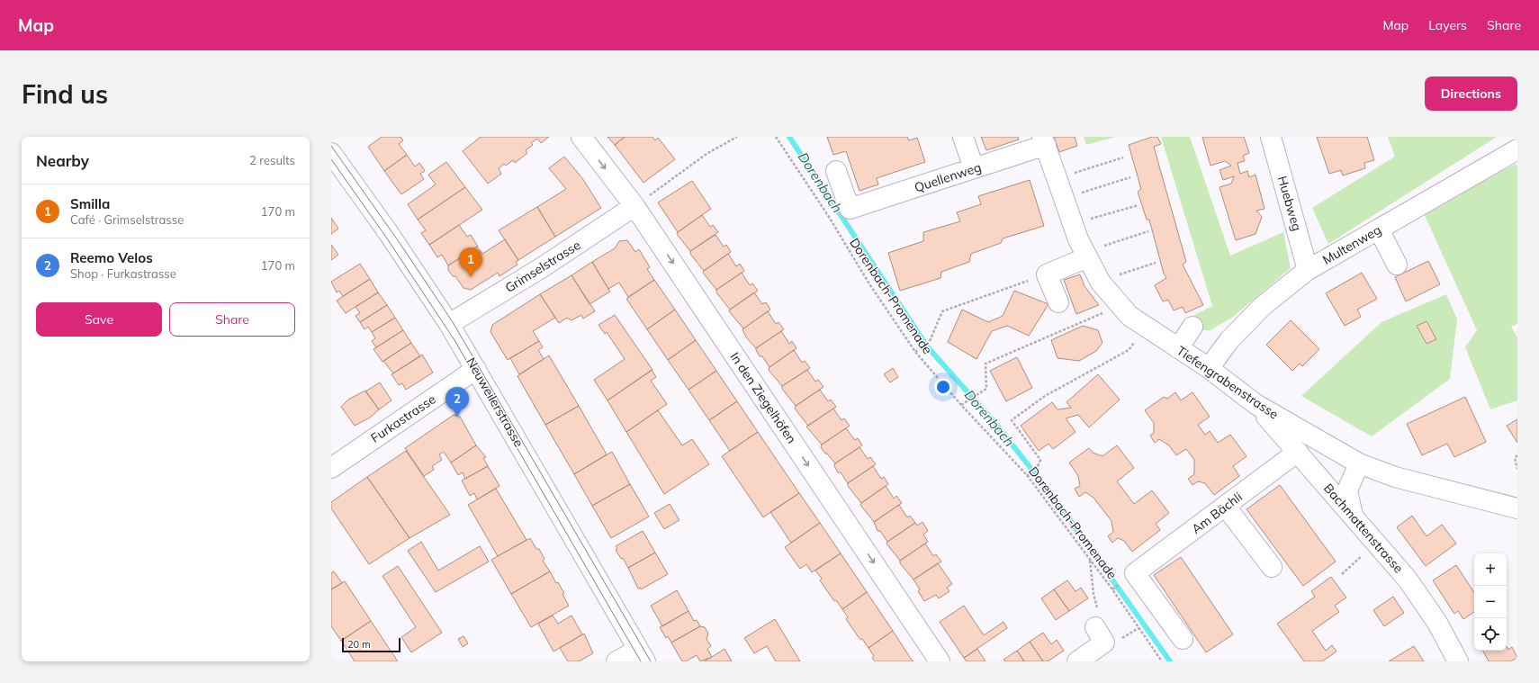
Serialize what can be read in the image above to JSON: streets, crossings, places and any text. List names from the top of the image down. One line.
{"streets":{"street":["Quellenweg","Huebweg","Multenweg","Grimselstrasse","Tiefengrabenstrasse","In den Ziegelhöfen","Neuweilerstrasse","Furkastrasse","Am Bächli","Bachmattenstrasse"],"path":["Dorenbach-Promenade"]},"crossings":[["Quellenweg","Tiefengrabenstrasse"],["Huebweg","Multenweg"],["Multenweg","Tiefengrabenstrasse"],["Grimselstrasse","In den Ziegelhöfen"],["Grimselstrasse","Neuweilerstrasse"],["Tiefengrabenstrasse","Bachmattenstrasse"],["Neuweilerstrasse","Furkastrasse"],["Am Bächli","Bachmattenstrasse"]],"one_way":["In den Ziegelhöfen"],"water":["Dorenbach"],"scale_bar":"20 m","page":{"header":"Map","nav":["Map","Layers","Share"],"buttons":["Directions",["Save","Share"]],"title":"Find us","heading":["Nearby","2 results"],"list":[{"mark":"1","name":"Smilla","note":"Café · Grimselstrasse","value":"170 m"},{"mark":"2","name":"Reemo Velos","note":"Shop · Furkastrasse","value":"170 m"}],"pins":["1","2"],"map_buttons":["+","−"],"scale":"20 m"}}
